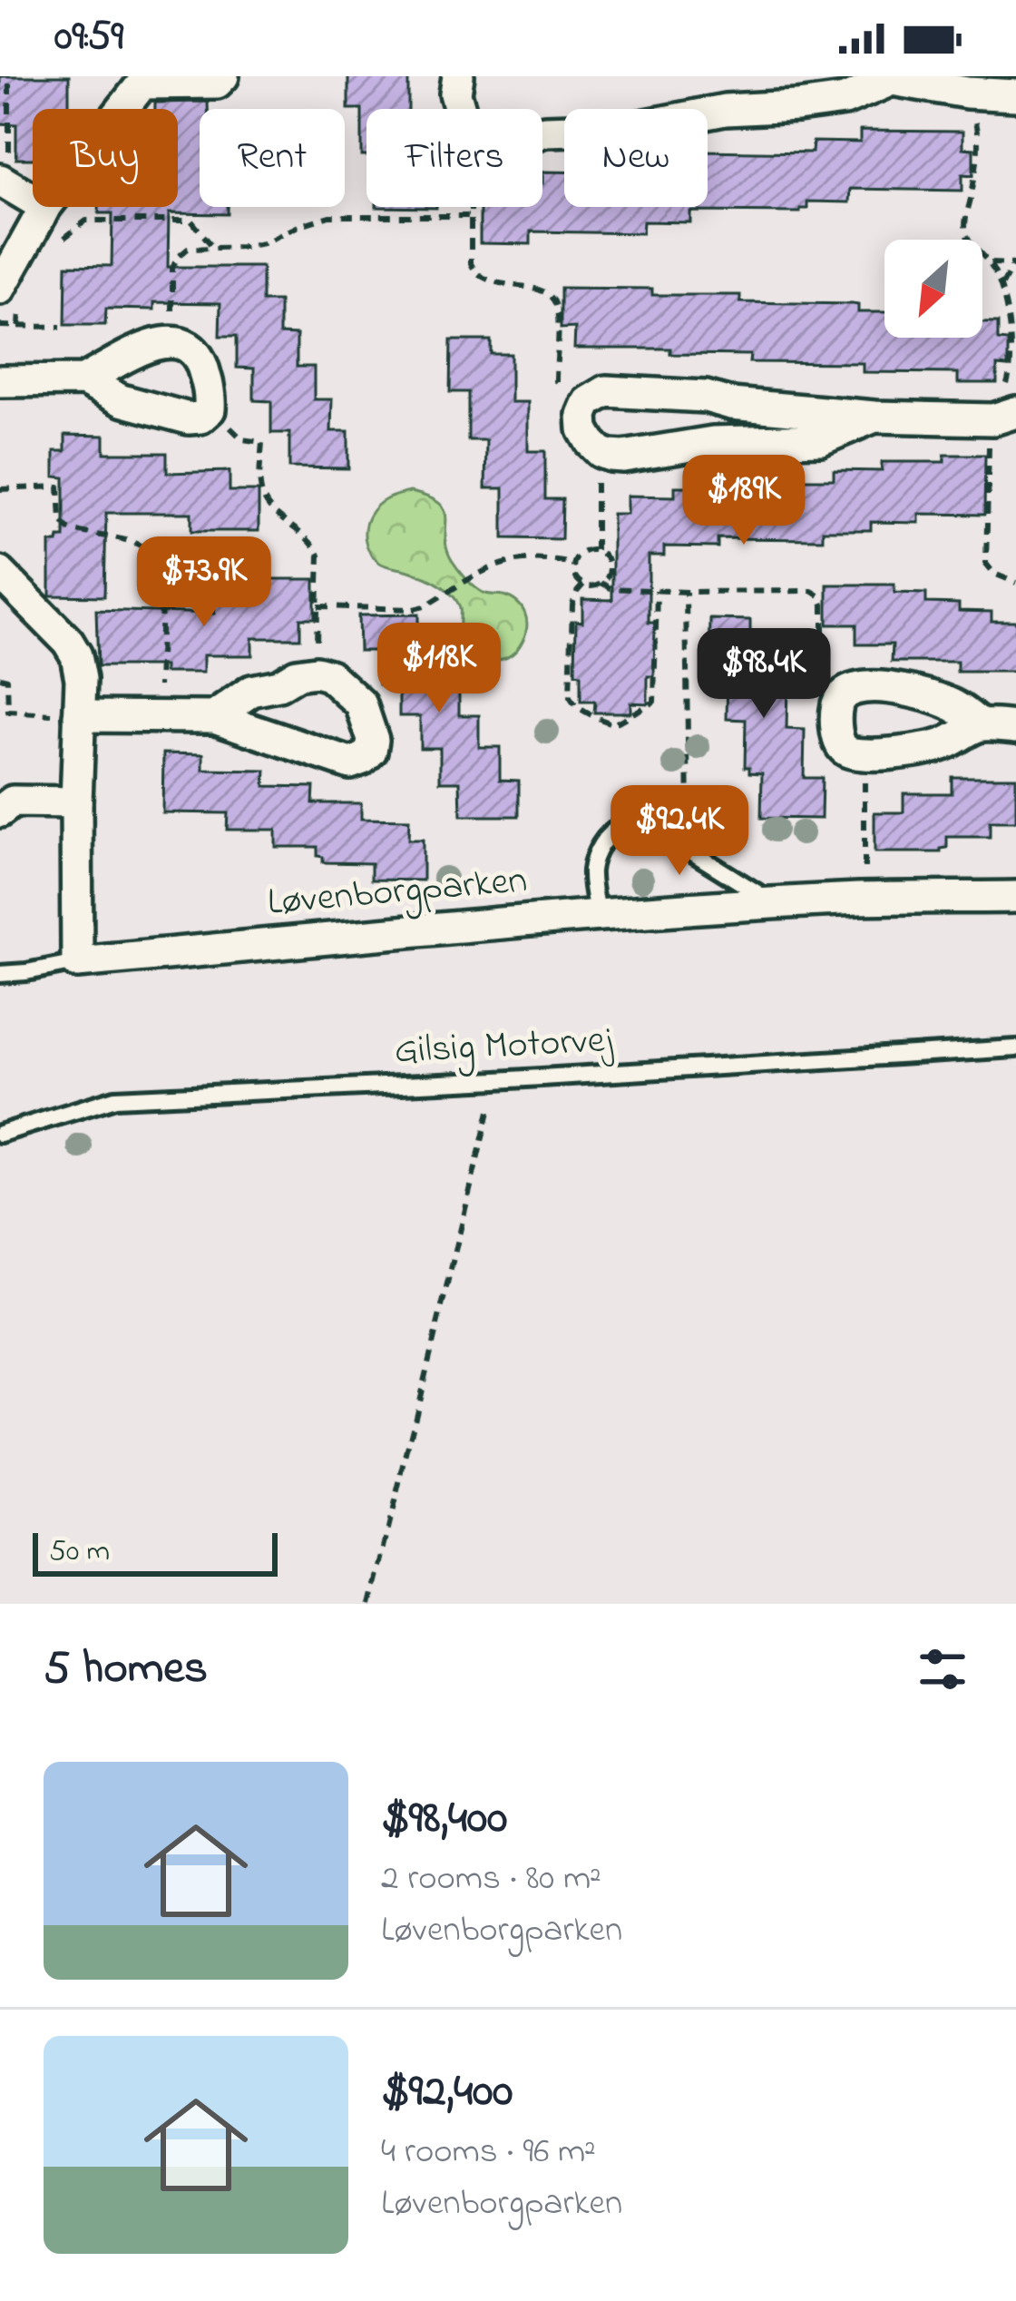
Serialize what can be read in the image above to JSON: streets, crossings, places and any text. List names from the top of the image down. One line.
{"streets":{"street":["Løvenborgparken"],"lane":["Gilsig Motorvej"]},"scale_bar":"50 m","north":"bottom left","page":{"status":"09:59","chip":["Buy","Rent","Filters","New"],"price":["$189K","$73.9K","$118K","$98.4K","$92.4K"],"scale":"50 m","heading":"5 homes","list":[{"name":"$98,400","note":"2 rooms · 80 m² · Løvenborgparken"},{"name":"$92,400","note":"4 rooms · 96 m² · Løvenborgparken"}]}}
